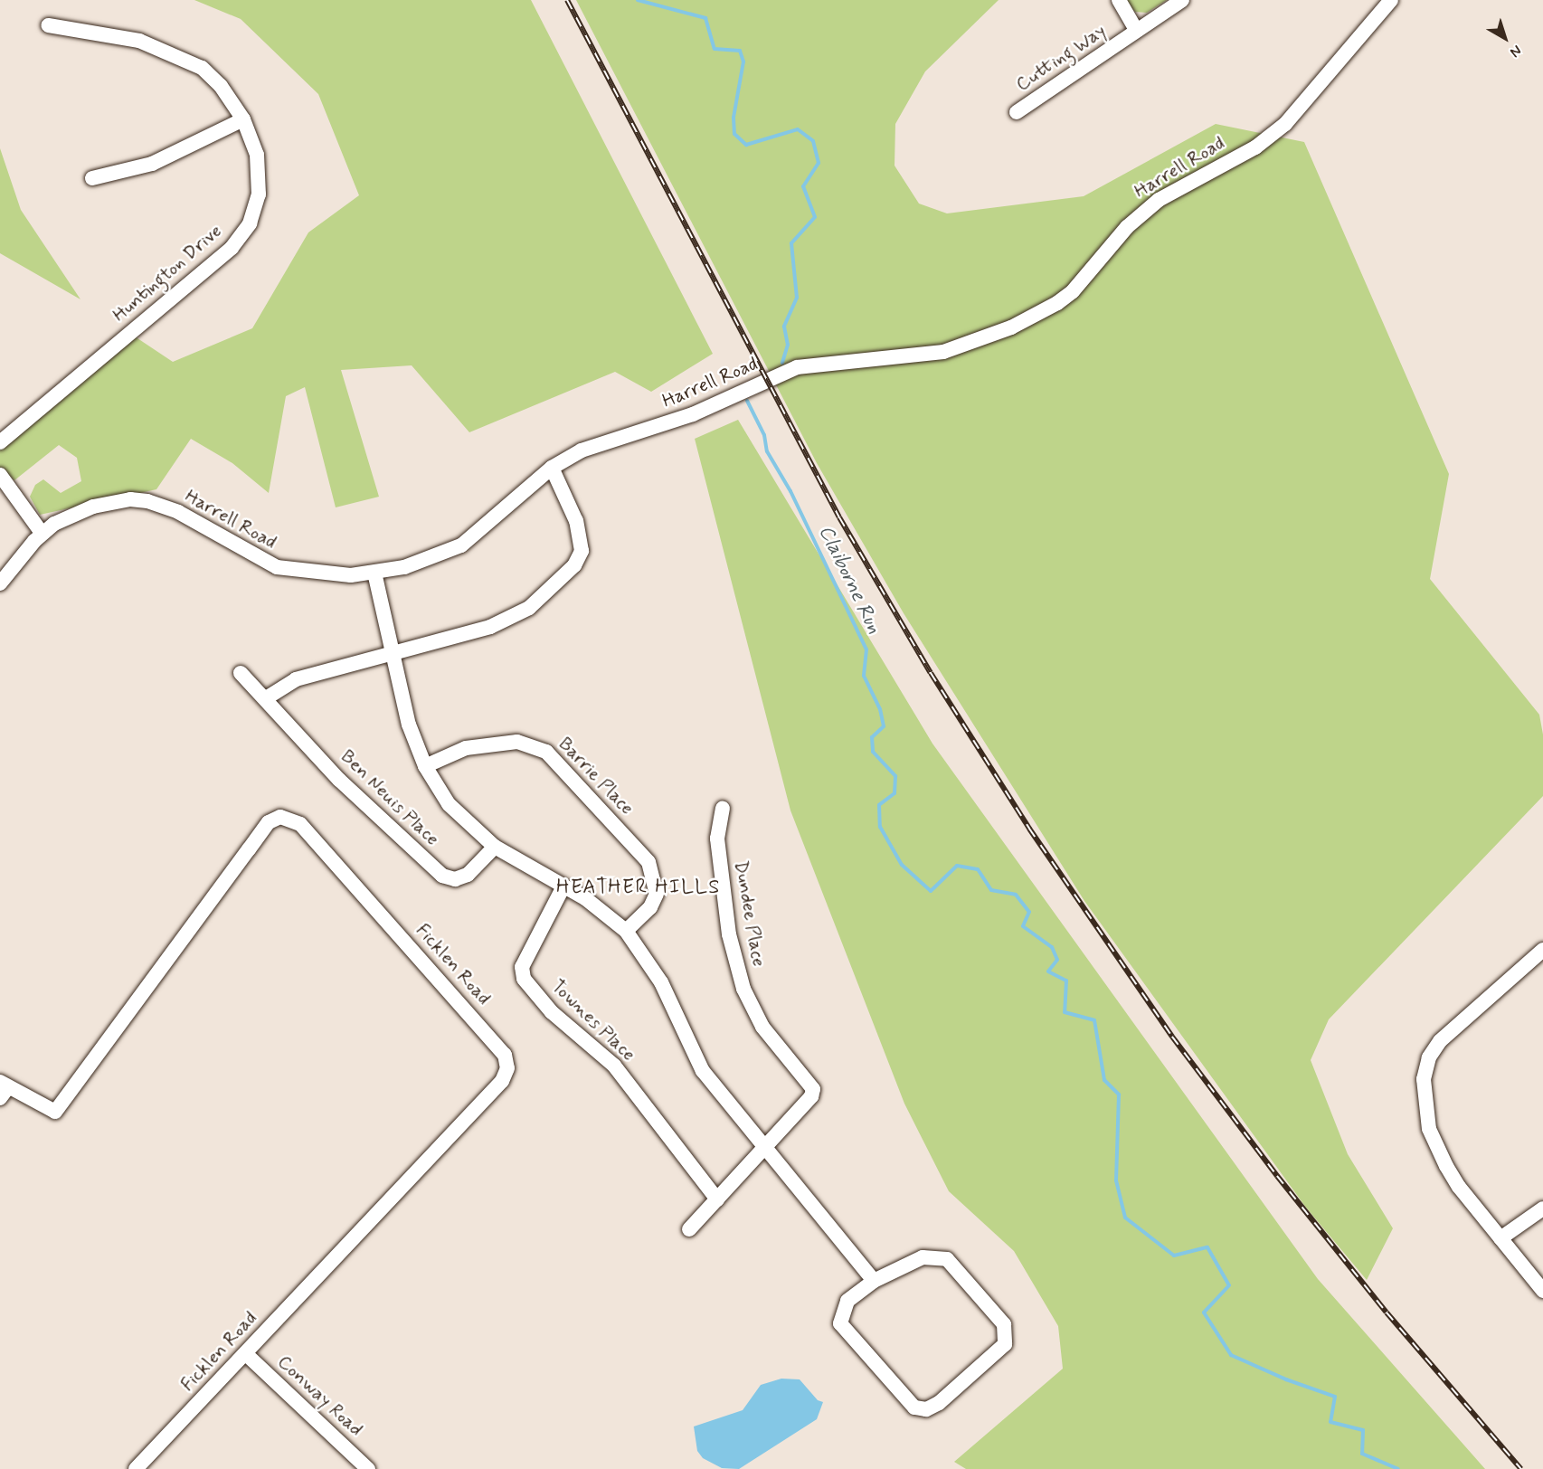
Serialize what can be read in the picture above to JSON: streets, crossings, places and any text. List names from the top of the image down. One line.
{"streets":{"street":["Cutting Way","Harrell Road","Huntington Drive","Barrie Place","Ben Neuis Place","Dundee Place","Ficklen Road","Townes Place","Conway Road"]},"crossings":[["Ficklen Road","Conway Road"]],"districts":["HEATHER HILLS"],"water":["Claiborne Run"],"north":"bottom right"}
